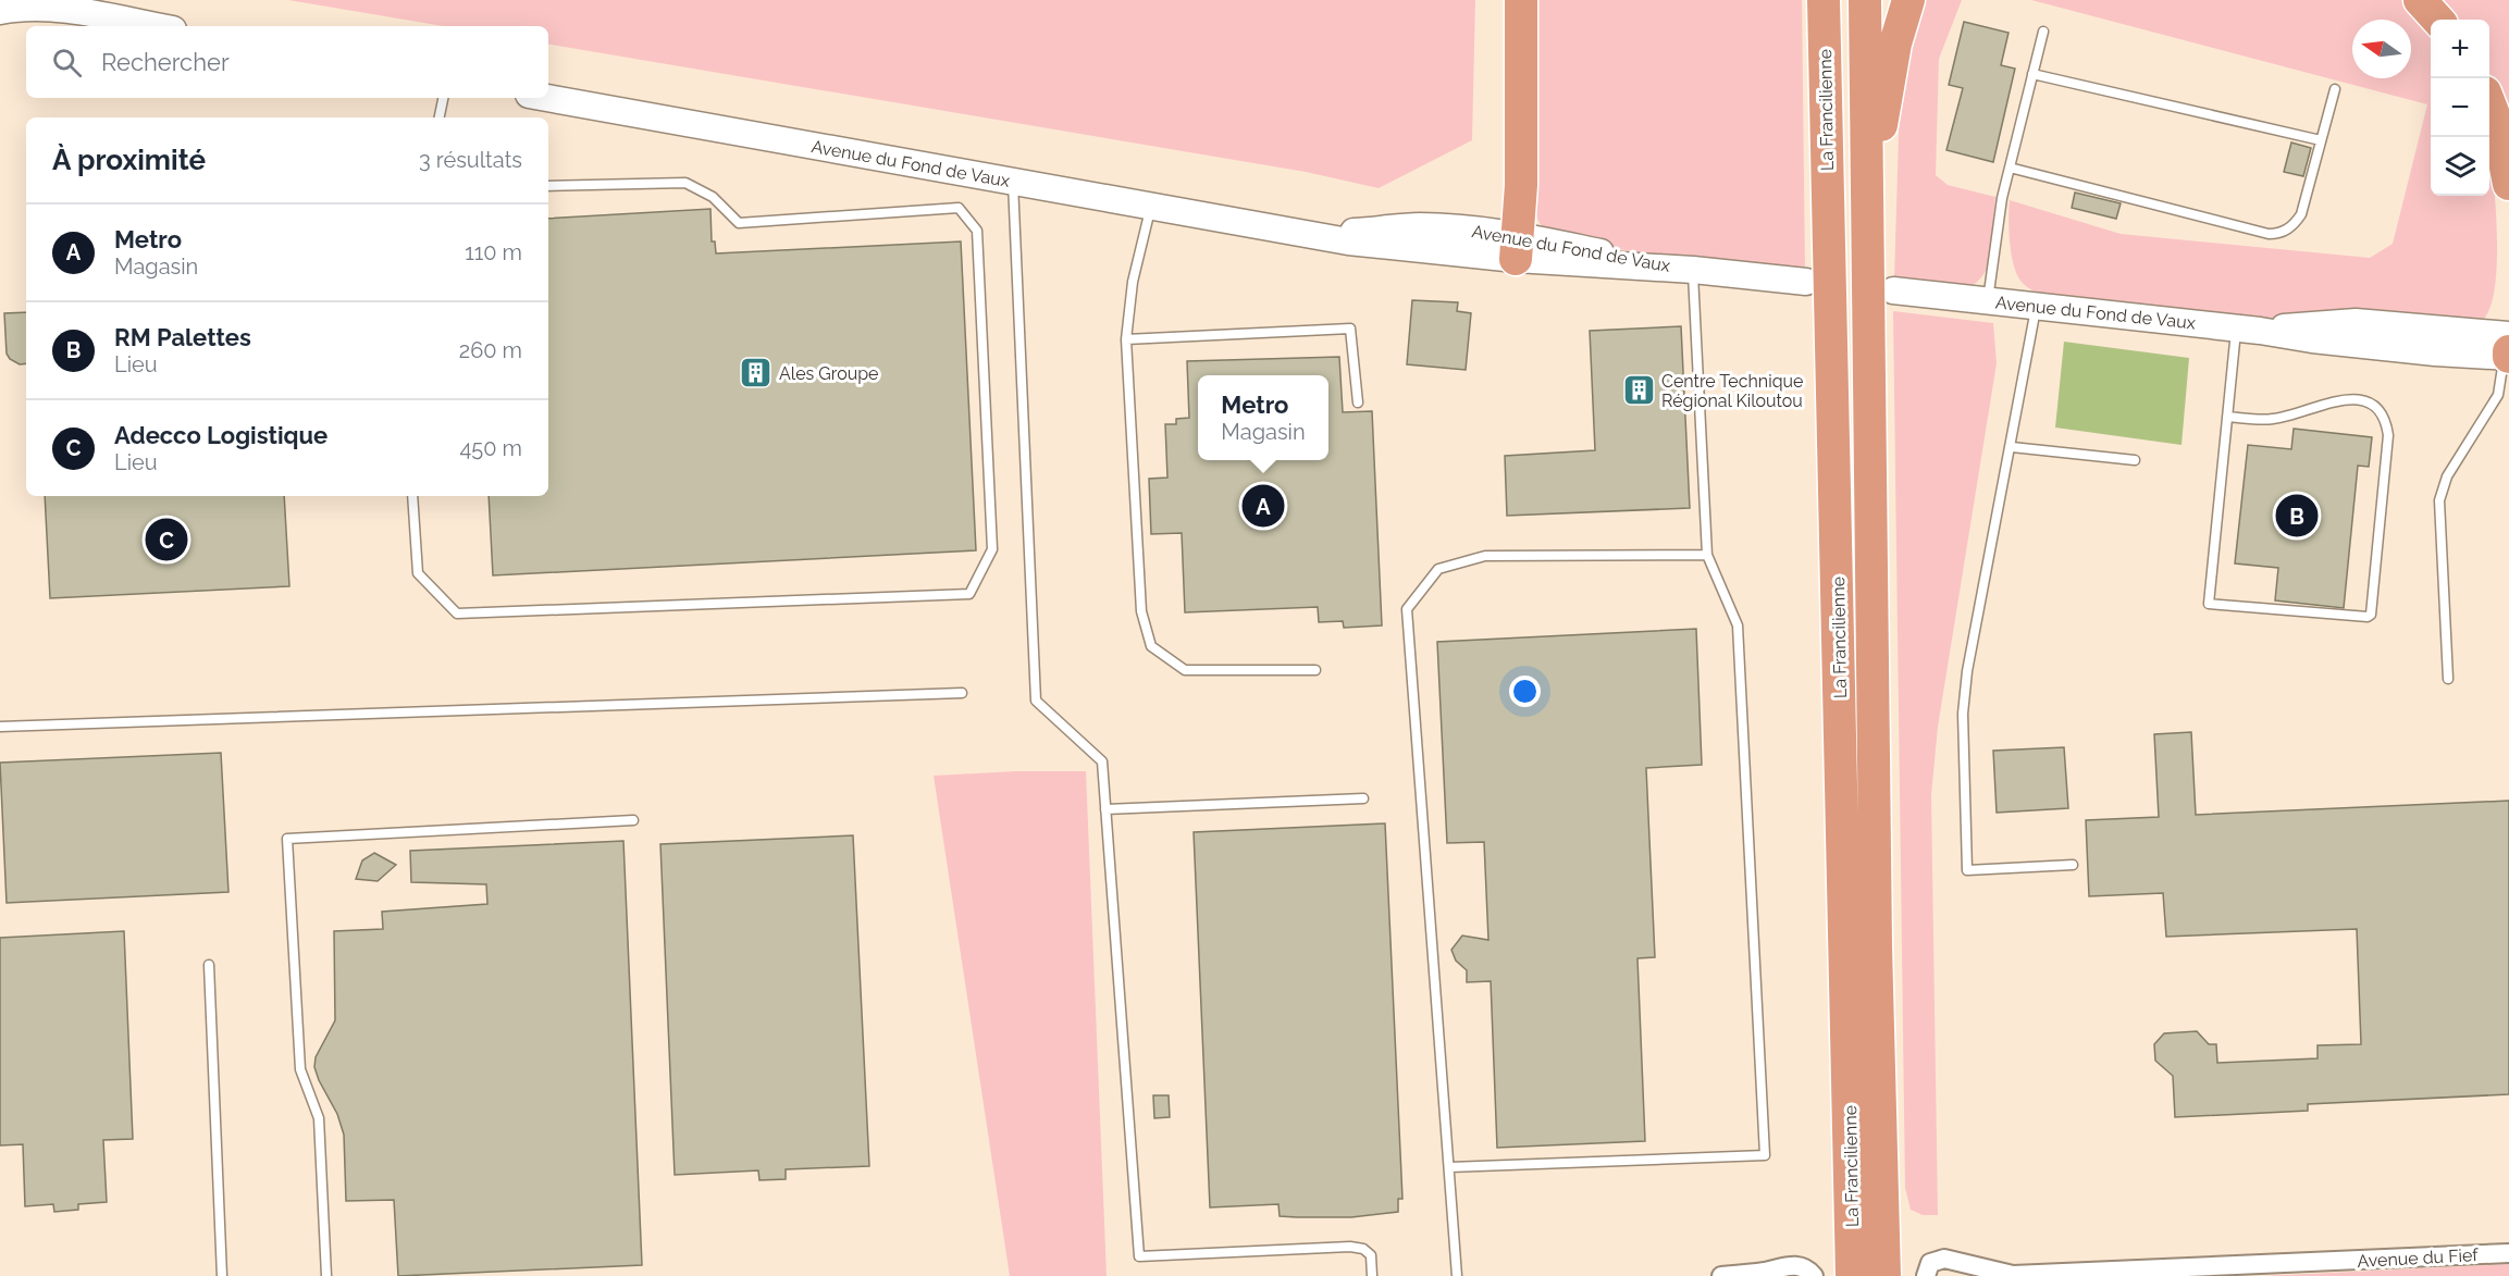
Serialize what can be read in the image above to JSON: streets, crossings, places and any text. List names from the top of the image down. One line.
{"streets":{"highway":["La Francilienne"],"street":["Avenue du Fond de Vaux","Avenue du Fief"]},"places":{"building":["Ales Groupe","Centre Technique Régional Kiloutou"]},"north":"left","page":{"map_buttons":["+","−"],"search":"Rechercher","heading":["À proximité","3 résultats"],"list":[{"mark":"A","name":"Metro","note":"Magasin","value":"110 m"},{"mark":"B","name":"RM Palettes","note":"Lieu","value":"260 m"},{"mark":"C","name":"Adecco Logistique","note":"Lieu","value":"450 m"}],"popup":["Metro","Magasin"],"pins":["A","B","C"]}}
